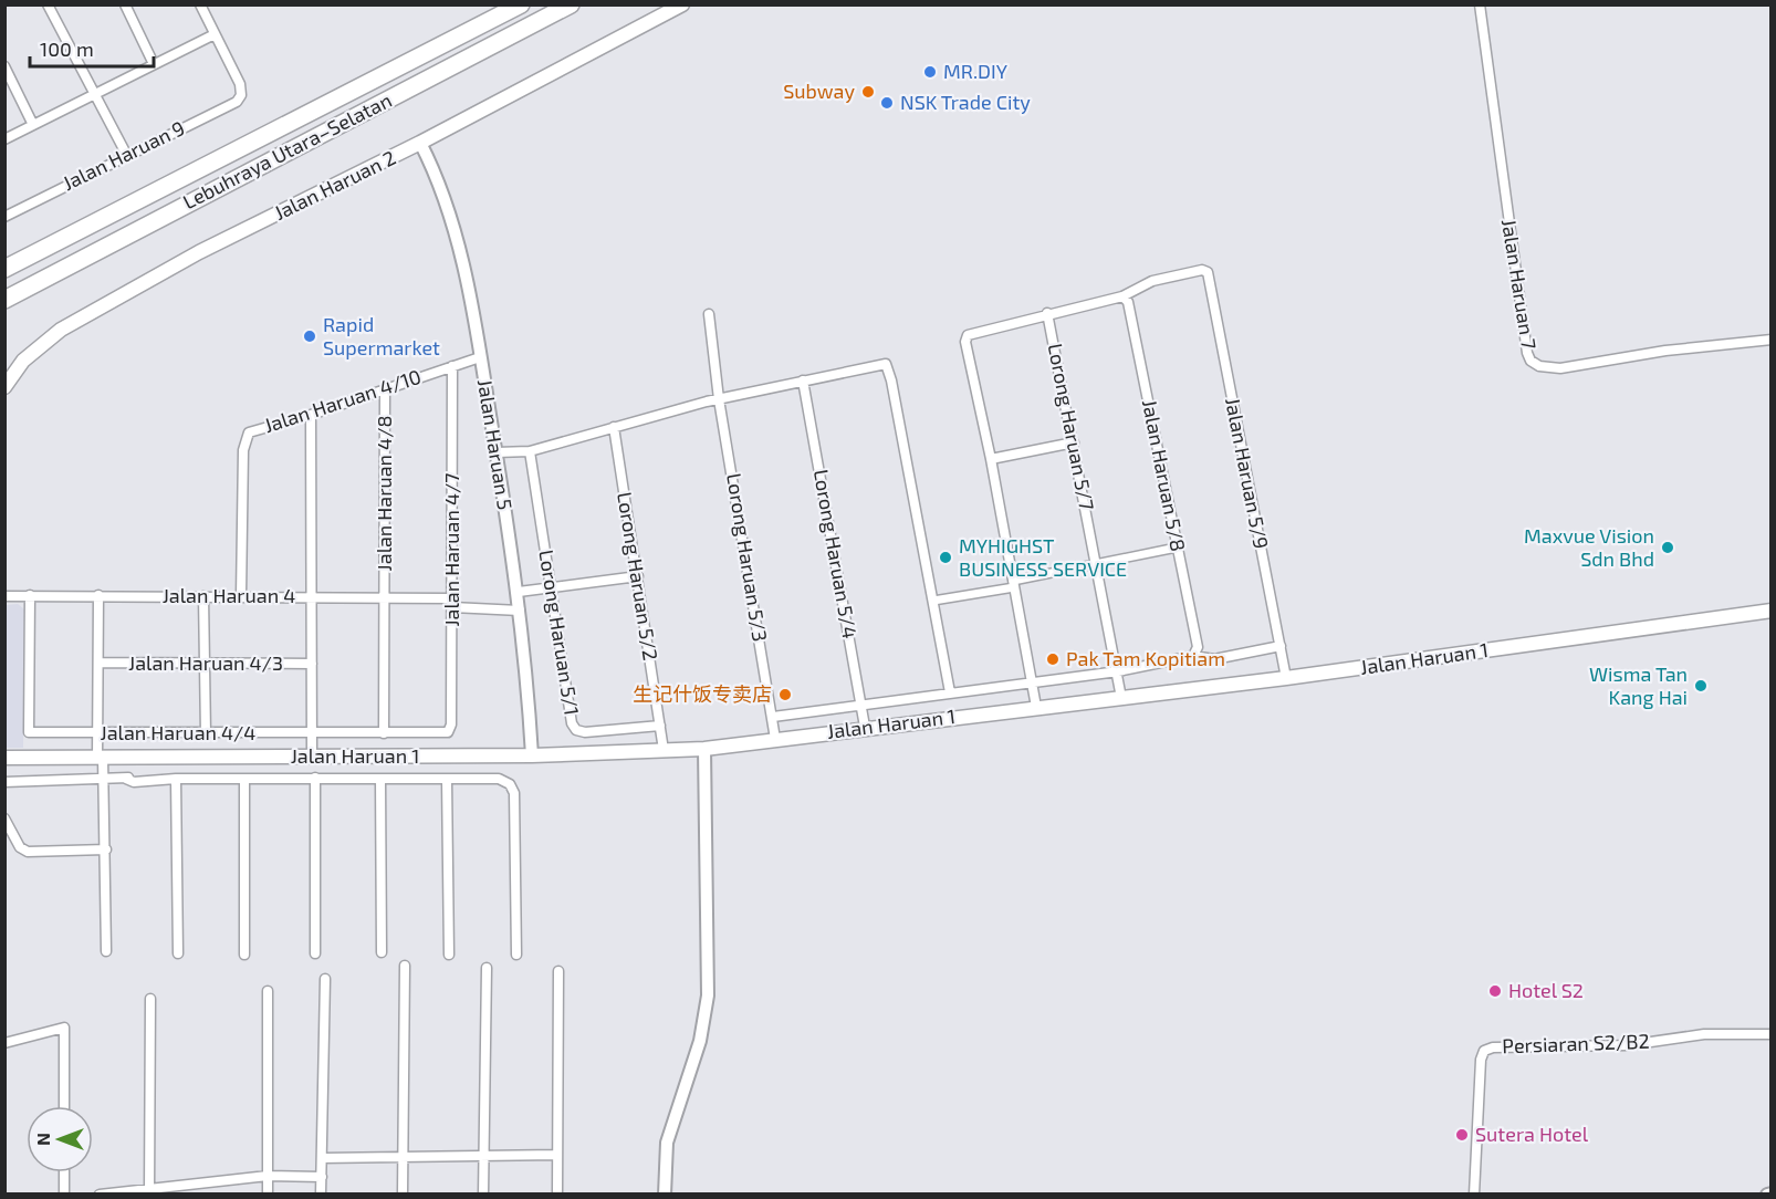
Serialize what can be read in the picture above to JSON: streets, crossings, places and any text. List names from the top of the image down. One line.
{"streets":{"highway":["Lebuhraya Utara–Selatan"],"main road":["Jalan Haruan 2","Jalan Haruan 1"],"street":["Jalan Haruan 9","Jalan Haruan 7","Jalan Haruan 4/10","Lorong Haruan 5/7","Jalan Haruan 5","Jalan Haruan 5/9","Jalan Haruan 5/8","Jalan Haruan 4/8","Jalan Haruan 4/7","Lorong Haruan 5/4","Lorong Haruan 5/3","Lorong Haruan 5/2","Jalan Haruan 4","Lorong Haruan 5/1","Jalan Haruan 4/3","Jalan Haruan 4/4","Persiaran S2/B2"]},"crossings":[["Jalan Haruan 2","Jalan Haruan 5"],["Jalan Haruan 4/10","Jalan Haruan 5"],["Jalan Haruan 4/10","Jalan Haruan 4/8"],["Jalan Haruan 4/10","Jalan Haruan 4/7"],["Jalan Haruan 4/10","Jalan Haruan 4"],["Lorong Haruan 5/7","Jalan Haruan 1"],["Jalan Haruan 5","Jalan Haruan 4"],["Jalan Haruan 5","Jalan Haruan 1"],["Jalan Haruan 5/9","Jalan Haruan 5/8"],["Jalan Haruan 5/9","Jalan Haruan 1"],["Jalan Haruan 4/8","Jalan Haruan 4"],["Jalan Haruan 4/8","Jalan Haruan 4/4"],["Jalan Haruan 4/7","Jalan Haruan 4"],["Jalan Haruan 4/7","Jalan Haruan 4/4"],["Lorong Haruan 5/4","Jalan Haruan 1"],["Lorong Haruan 5/3","Jalan Haruan 1"],["Lorong Haruan 5/2","Lorong Haruan 5/1"],["Lorong Haruan 5/2","Jalan Haruan 1"],["Jalan Haruan 4","Jalan Haruan 4/4"]],"places":["MR.DIY","Subway","NSK Trade City","Rapid Supermarket","Maxvue Vision Sdn Bhd","MYHIGHST BUSINESS SERVICE","Pak Tam Kopitiam","Wisma Tan Kang Hai","生记什饭专卖店","Hotel S2","Sutera Hotel"],"scale_bar":"100 m","north":"left"}
